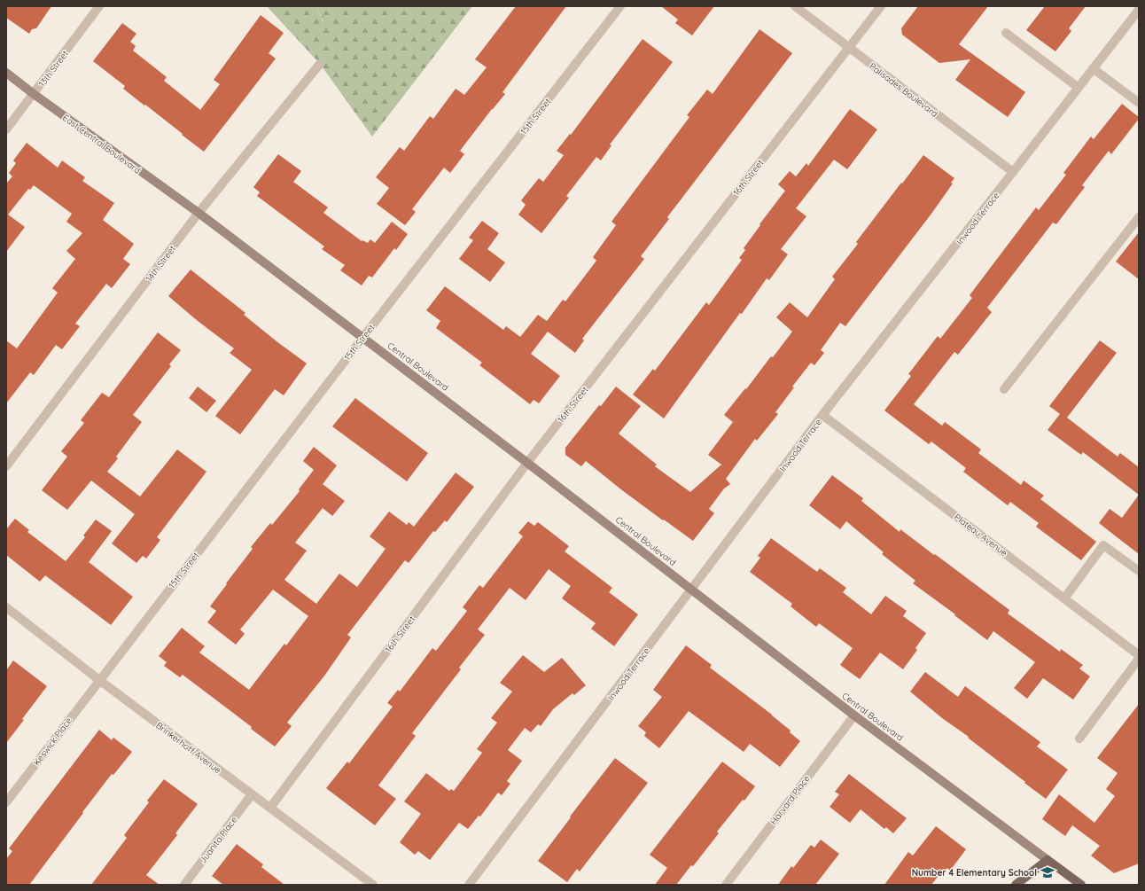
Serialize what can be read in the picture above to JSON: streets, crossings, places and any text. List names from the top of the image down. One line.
{"streets":{"main road":["East Central Boulevard","Central Boulevard"],"street":["13th Street","Palisades Boulevard","15th Street","16th Street","Inwood Terrace","14th Street","Plateau Avenue","Keswick Place","Brinkerhoff Avenue","Harvard Place","Juanita Place"]},"crossings":[["13th Street","East Central Boulevard"],["Palisades Boulevard","16th Street"],["Palisades Boulevard","Inwood Terrace"],["15th Street","Central Boulevard"],["15th Street","Keswick Place"],["15th Street","Brinkerhoff Avenue"],["East Central Boulevard","14th Street"],["East Central Boulevard","Central Boulevard"],["16th Street","Central Boulevard"],["16th Street","Brinkerhoff Avenue"],["Inwood Terrace","Central Boulevard"],["Inwood Terrace","Plateau Avenue"],["14th Street","Central Boulevard"],["Central Boulevard","Harvard Place"],["Keswick Place","Brinkerhoff Avenue"],["Brinkerhoff Avenue","Juanita Place"]],"places":{"school or university":["Number 4 Elementary School"]}}
